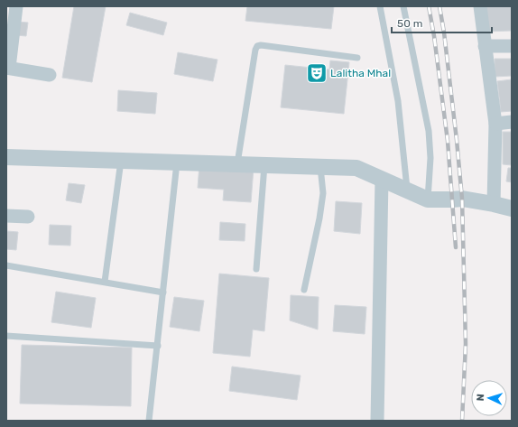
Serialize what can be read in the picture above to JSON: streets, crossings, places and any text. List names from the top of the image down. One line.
{"places":{"theatre":["Lalitha Mhal"]},"scale_bar":"50 m","north":"left"}
